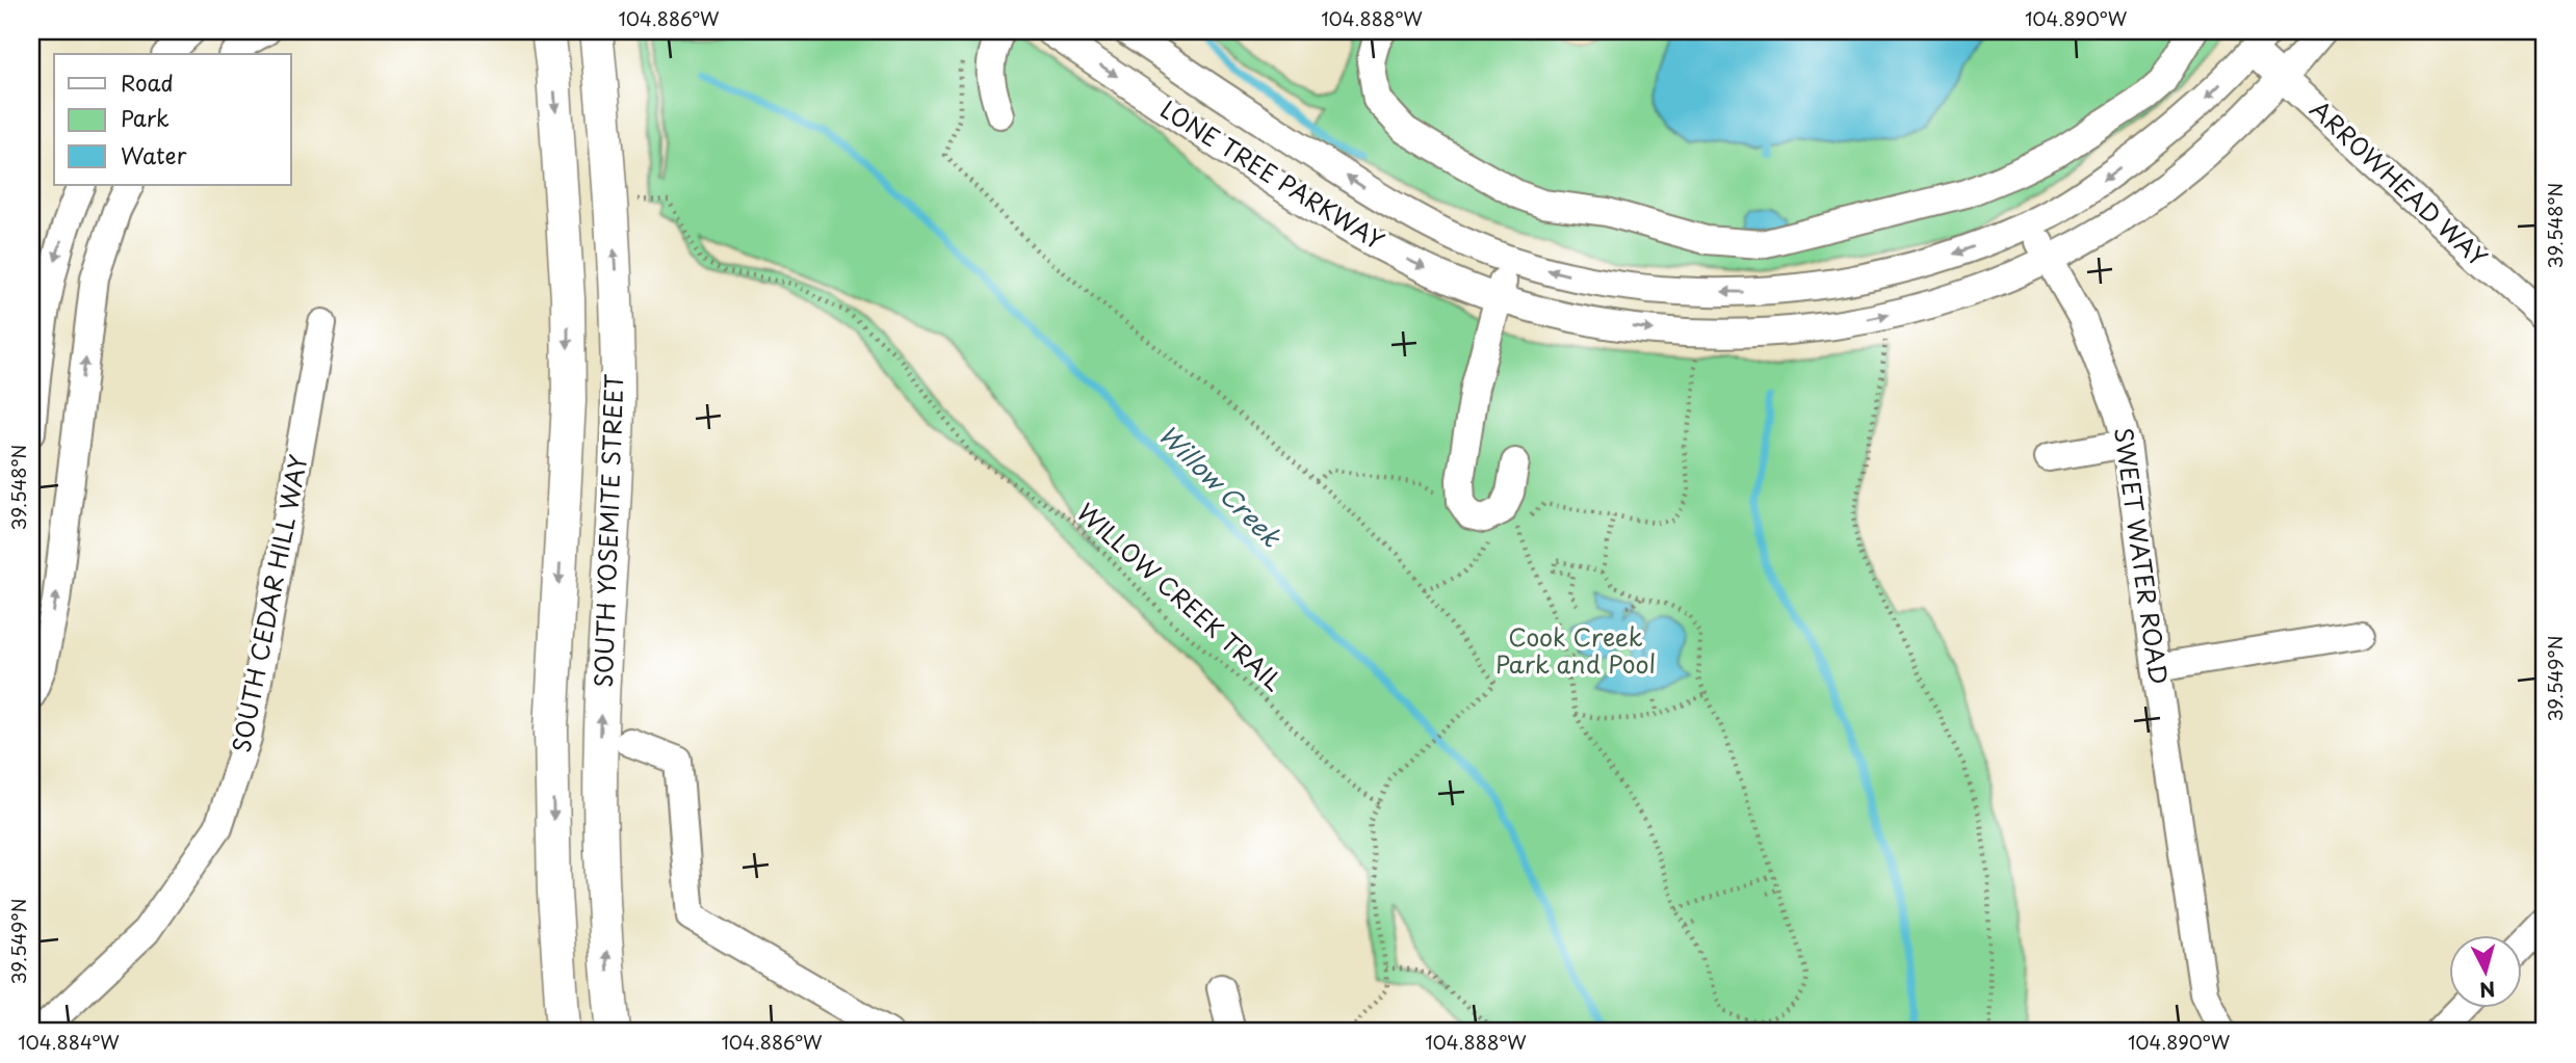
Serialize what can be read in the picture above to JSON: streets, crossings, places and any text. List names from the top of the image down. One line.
{"streets":{"main road":["SOUTH YOSEMITE STREET"],"street":["LONE TREE PARKWAY","ARROWHEAD WAY","SWEET WATER ROAD","SOUTH CEDAR HILL WAY"],"path":["WILLOW CREEK TRAIL"]},"crossings":[["LONE TREE PARKWAY","ARROWHEAD WAY"],["LONE TREE PARKWAY","SWEET WATER ROAD"],["SOUTH YOSEMITE STREET","WILLOW CREEK TRAIL"]],"water":["Willow Creek"],"parks":["Cook Creek Park and Pool"],"legend":["Road","Park","Water"],"north":"bottom","coordinates":["104.886°W","104.888°W","104.890°W","39.548°N","39.549°N","104.884°W"]}
